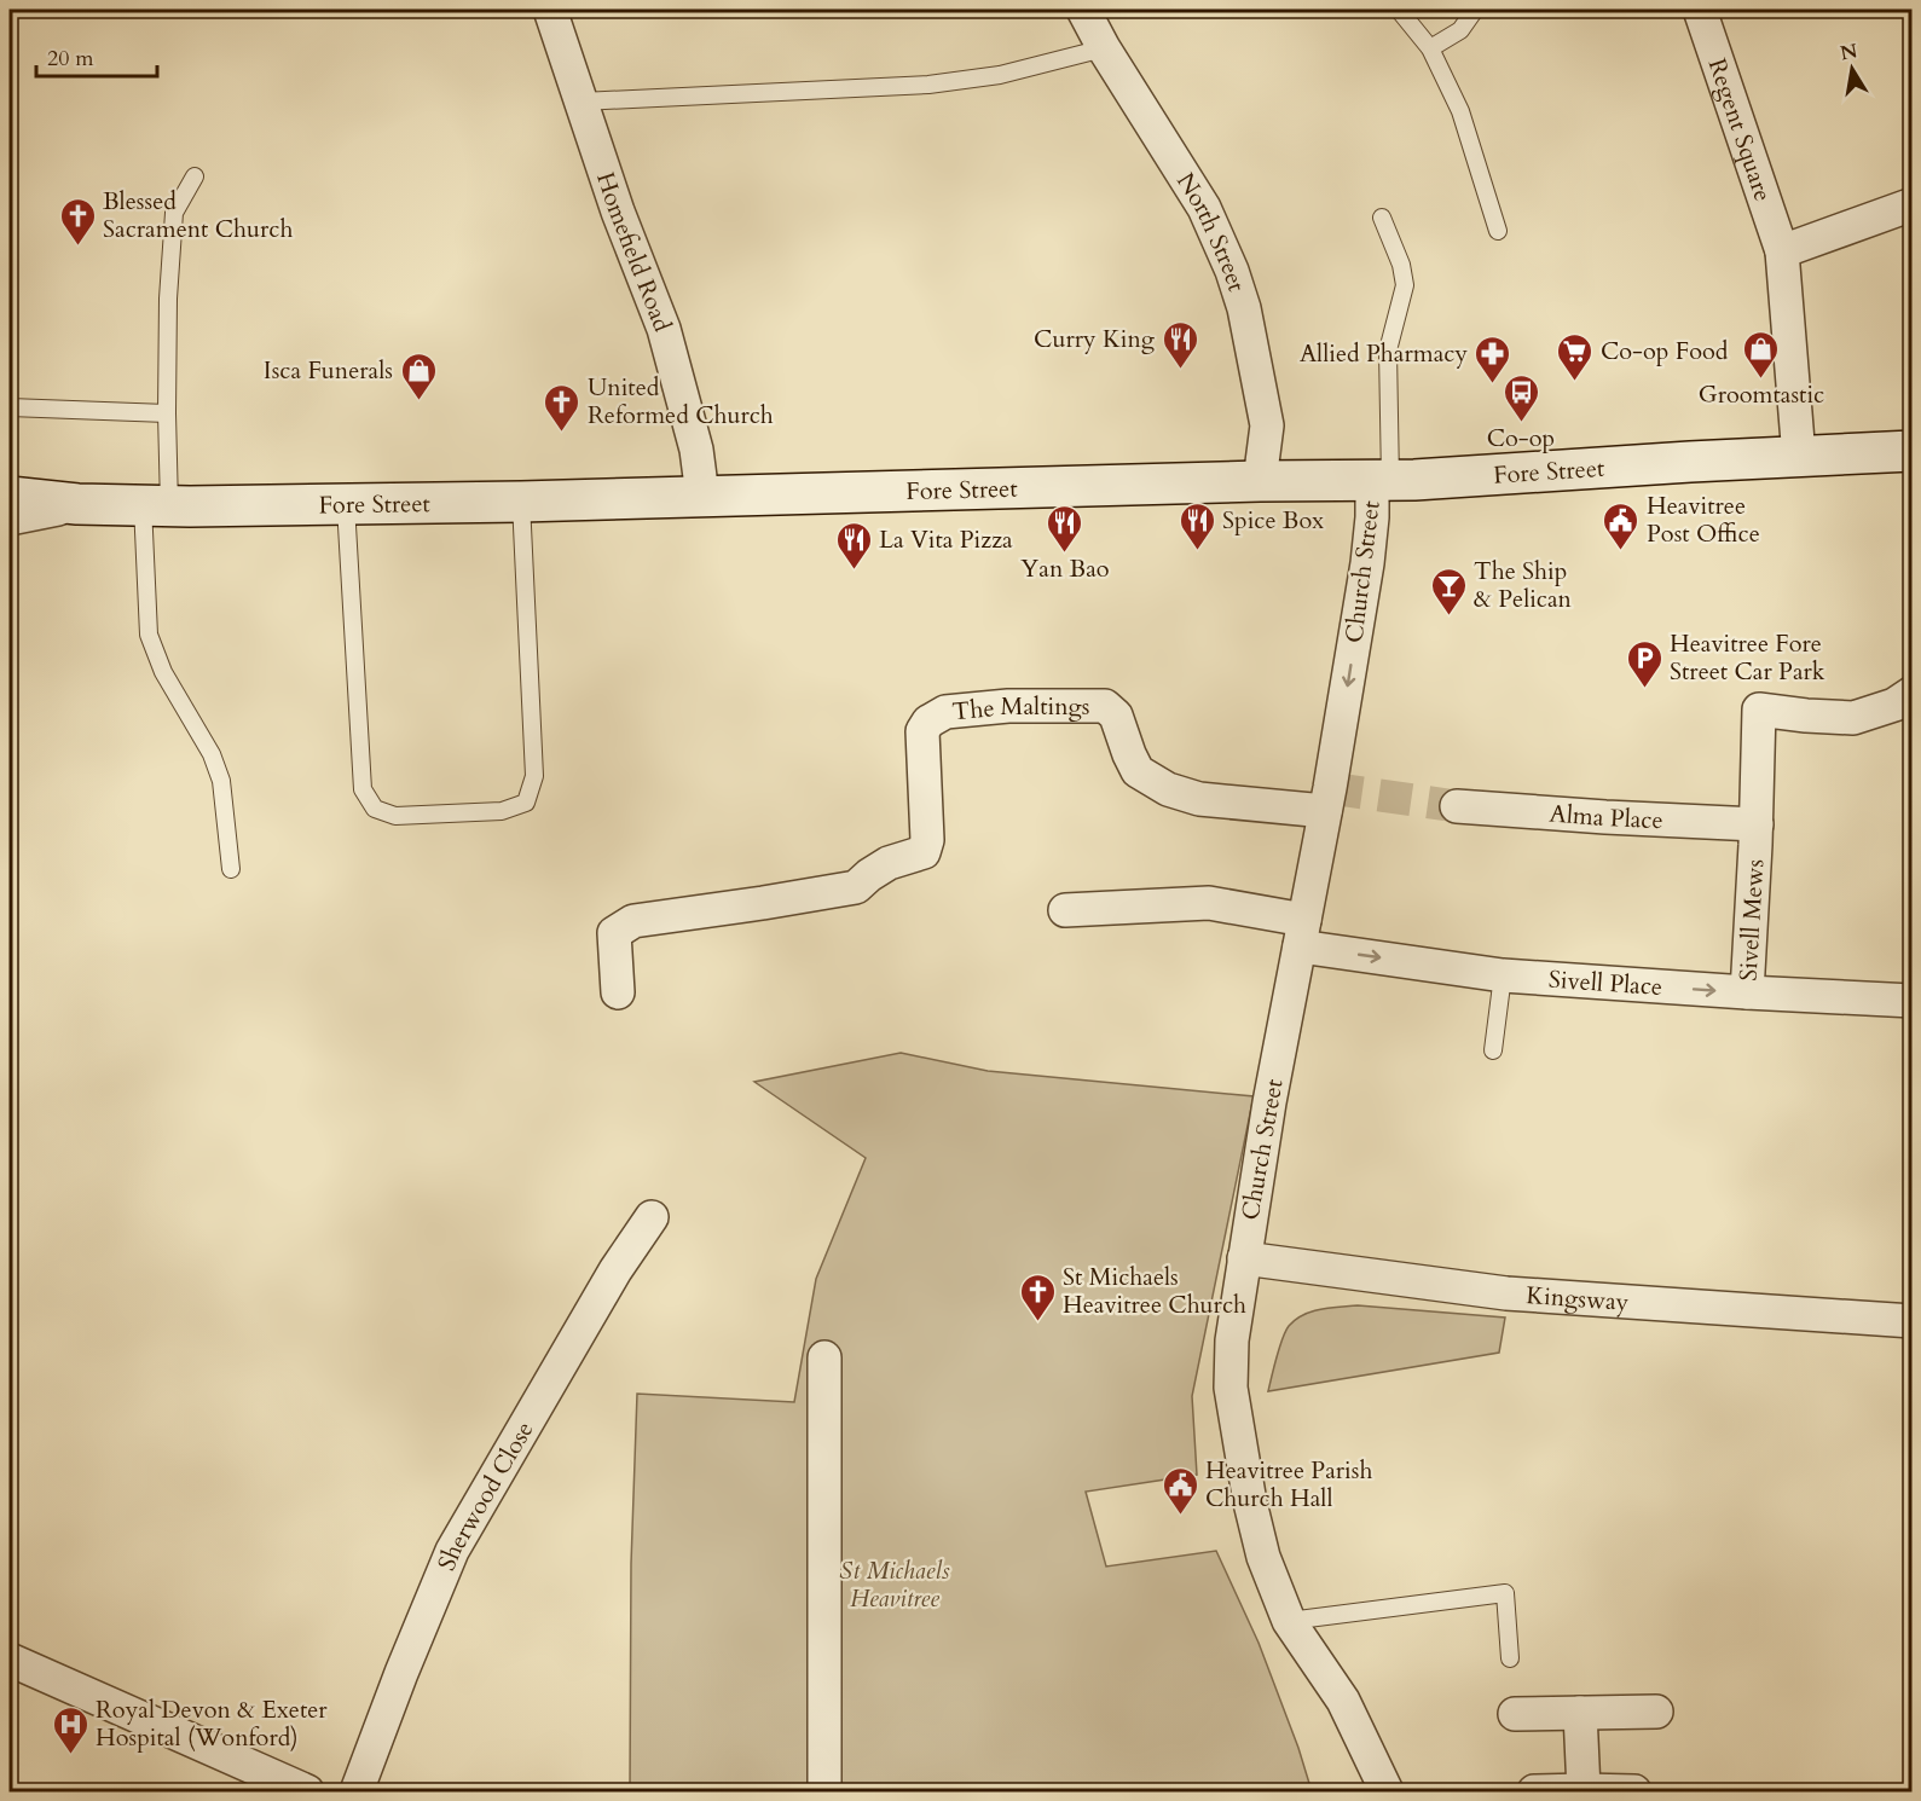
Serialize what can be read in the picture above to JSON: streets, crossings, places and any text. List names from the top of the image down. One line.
{"streets":{"main road":["Fore Street"],"street":["Regent Square","North Street","Homefield Road","Church Street","The Maltings","Alma Place","Sivell Mews","Sivell Place","Kingsway","Sherwood Close"]},"crossings":[["Regent Square","Fore Street"],["North Street","Fore Street"],["Homefield Road","Fore Street"],["Fore Street","Church Street"],["Church Street","The Maltings"],["Church Street","Sivell Place"],["Church Street","Kingsway"],["Alma Place","Sivell Mews"],["Sivell Mews","Sivell Place"]],"one_way":["Sivell Place"],"parks":["St Michaels Heavitree"],"places":{"church":["Blessed Sacrament Church","United Reformed Church","St Michaels Heavitree Church"],"restaurant":["Curry King","Spice Box","Yan Bao","La Vita Pizza"],"shop":["Groomtastic","Isca Funerals"],"supermarket":["Co-op Food"],"pharmacy":["Allied Pharmacy"],"bus stop":["Co-op"],"public building":["Heavitree Post Office","Heavitree Parish Church Hall"],"bar":["The Ship & Pelican"],"parking":["Heavitree Fore Street Car Park"],"hospital":["Royal Devon & Exeter Hospital (Wonford)"]},"scale_bar":"20 m","north":"top"}
